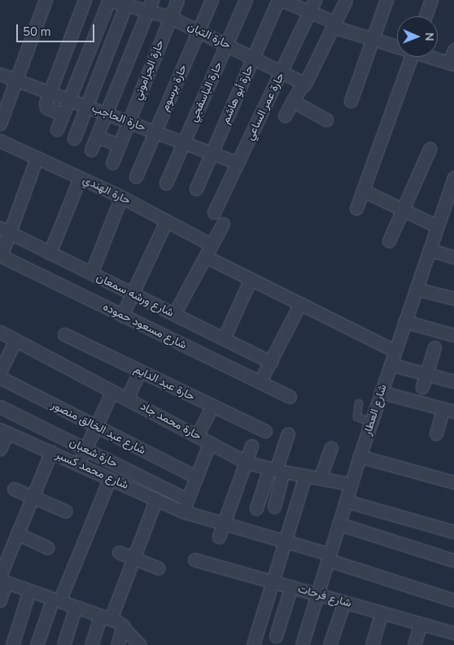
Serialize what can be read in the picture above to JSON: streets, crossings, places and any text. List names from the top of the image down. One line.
{"streets":{"street":["حارة التبان","حارة الجراموني","حارة برسوم","حارة الباسفجي","حارة أبو هاشم","حارة عمر الساعي","حارة الحاجب","حارة الهندي","شارع ورشه سمعان","شارع مسعود حموده","حارة عبد الدايم","شارع العطار","حارة محمد جاد","شارع عبد الخالق منصور","حارة شعبان","شارع محمد كسبر","شارع فرحات"]},"crossings":[["حارة التبان","حارة الجراموني"],["حارة التبان","حارة برسوم"],["حارة التبان","حارة الباسفجي"],["حارة التبان","حارة أبو هاشم"],["حارة التبان","حارة عمر الساعي"],["حارة الجراموني","حارة الحاجب"],["حارة برسوم","حارة الحاجب"],["حارة الباسفجي","حارة الحاجب"],["حارة أبو هاشم","حارة الحاجب"],["حارة عمر الساعي","حارة الحاجب"],["شارع العطار","حارة محمد جاد"],["شارع العطار","شارع محمد كسبر"],["شارع العطار","شارع فرحات"]],"scale_bar":"50 m","north":"right"}
